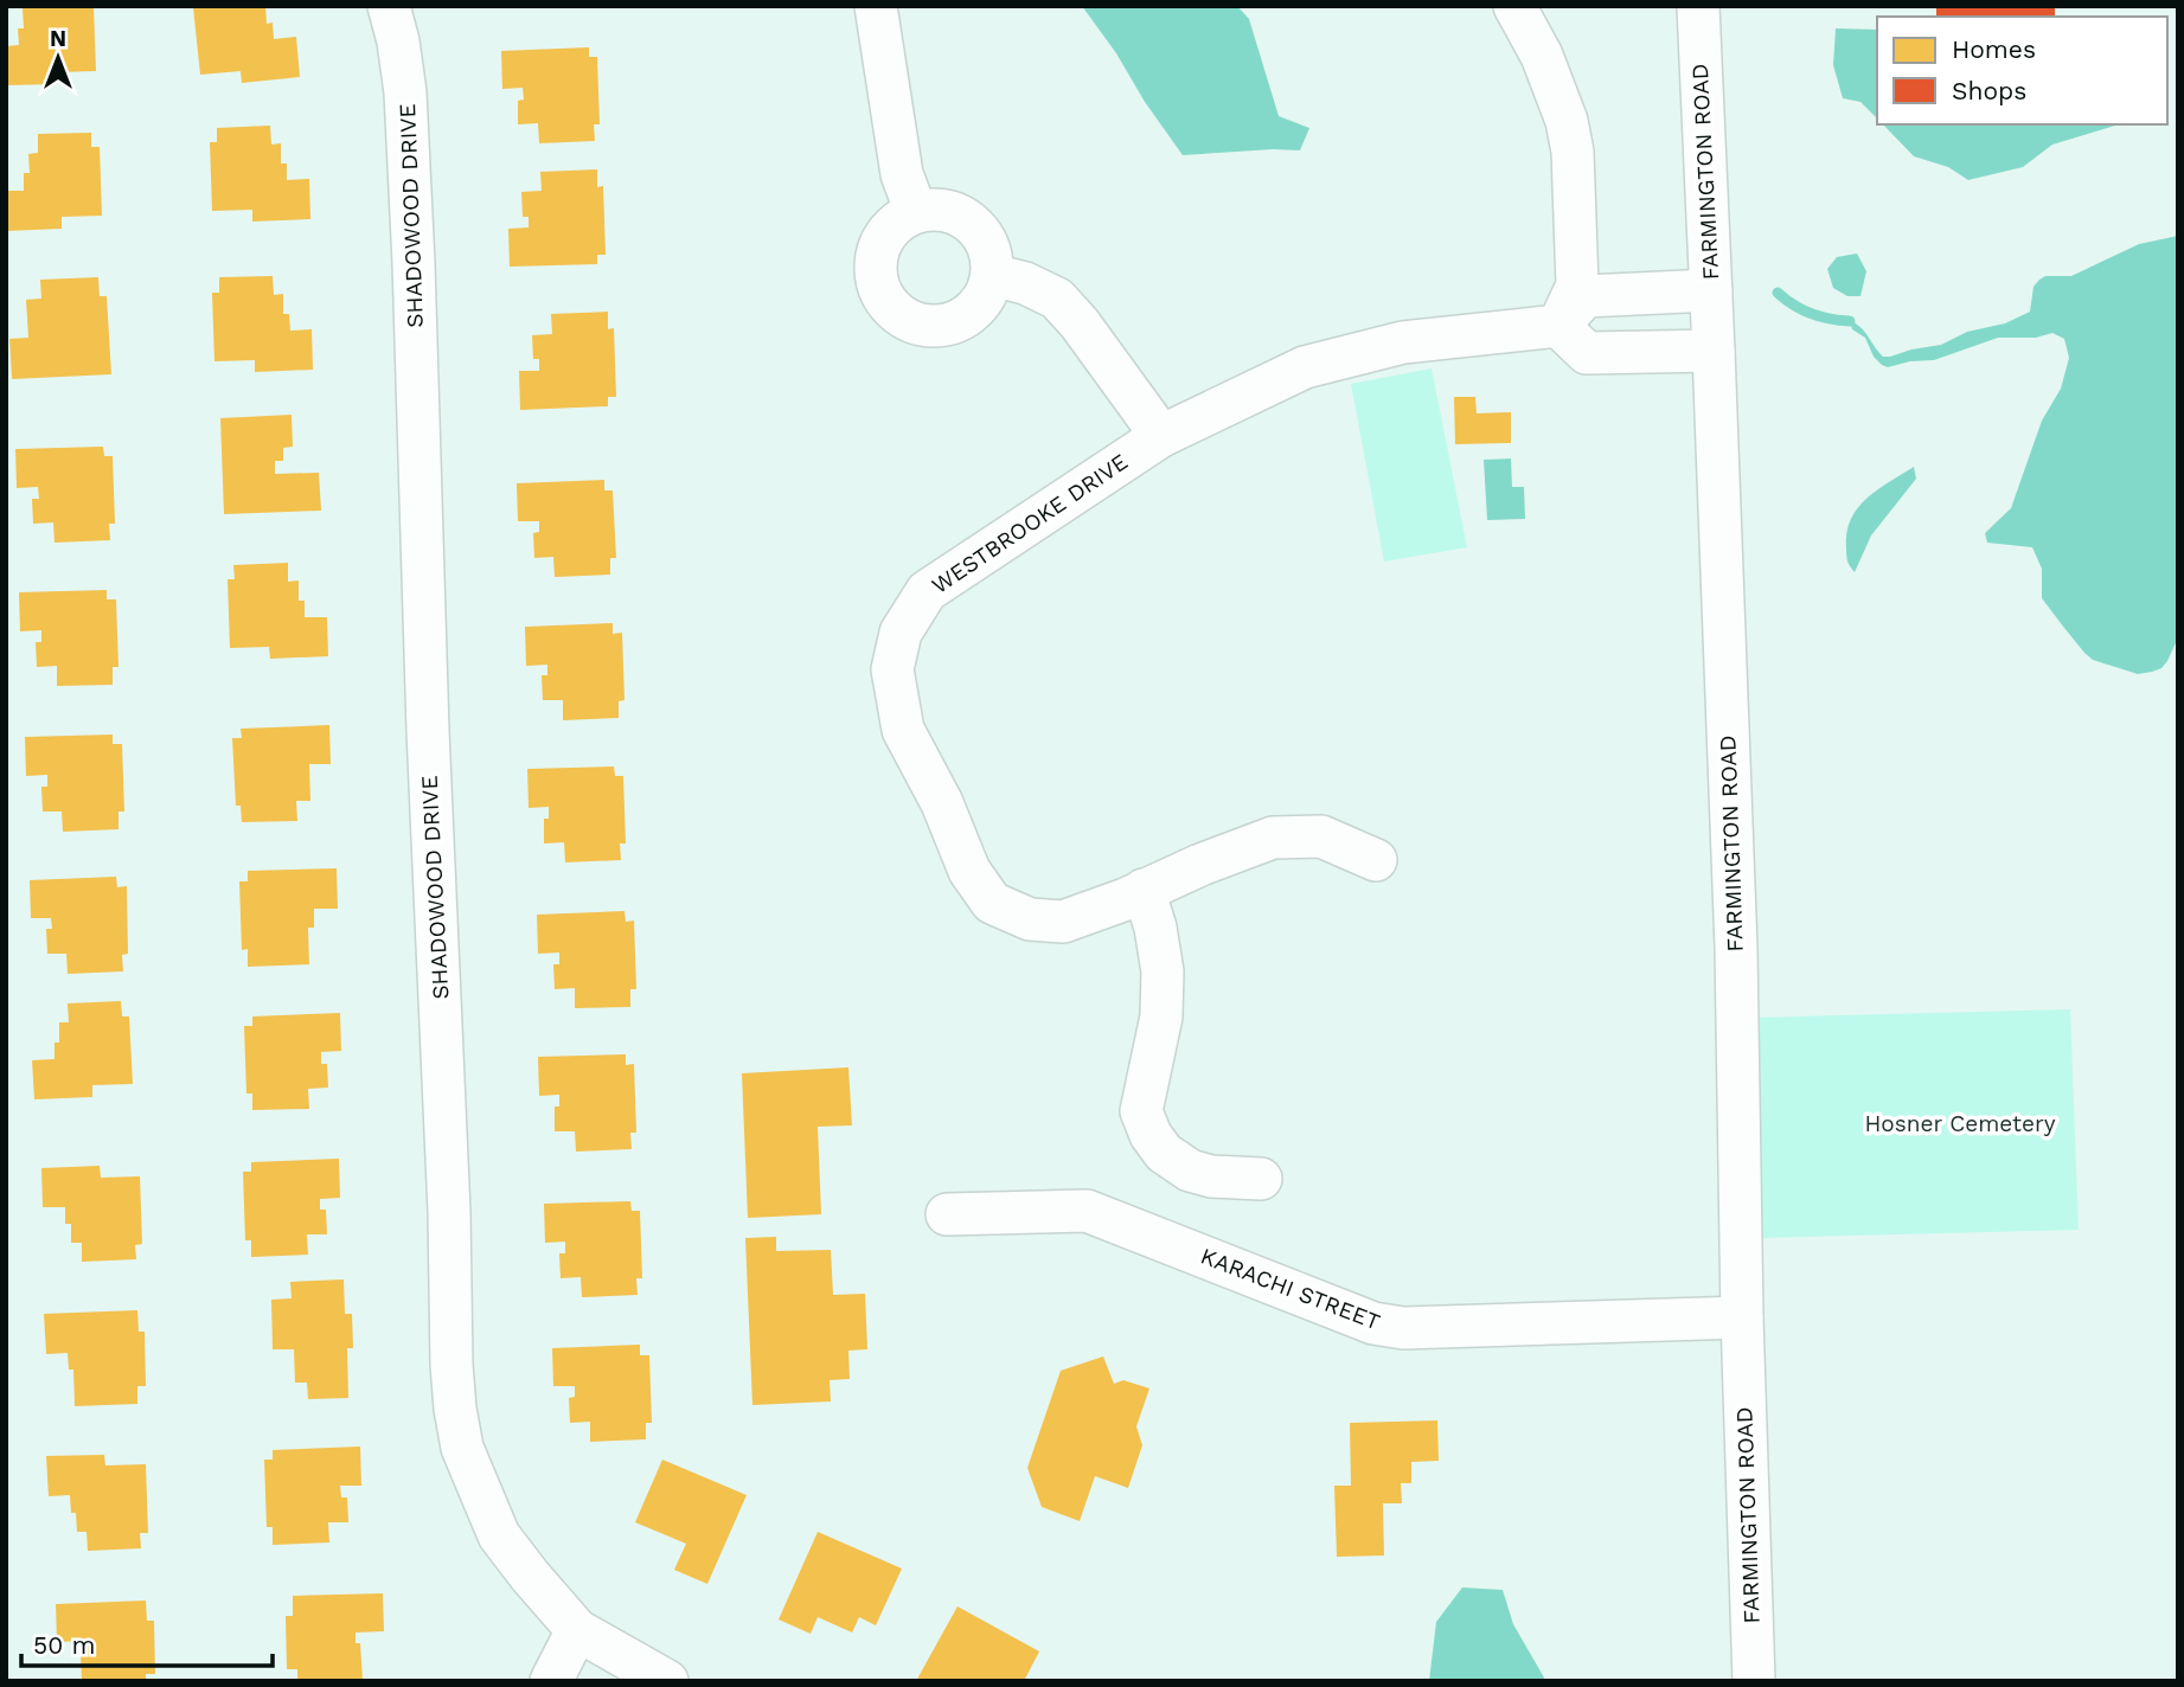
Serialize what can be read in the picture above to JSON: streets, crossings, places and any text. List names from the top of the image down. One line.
{"streets":{"street":["FARMINGTON ROAD","SHADOWOOD DRIVE","WESTBROOKE DRIVE","KARACHI STREET"]},"crossings":[["FARMINGTON ROAD","KARACHI STREET"]],"parks":["Hosner Cemetery"],"legend":["Homes","Shops"],"scale_bar":"50 m","north":"top"}
